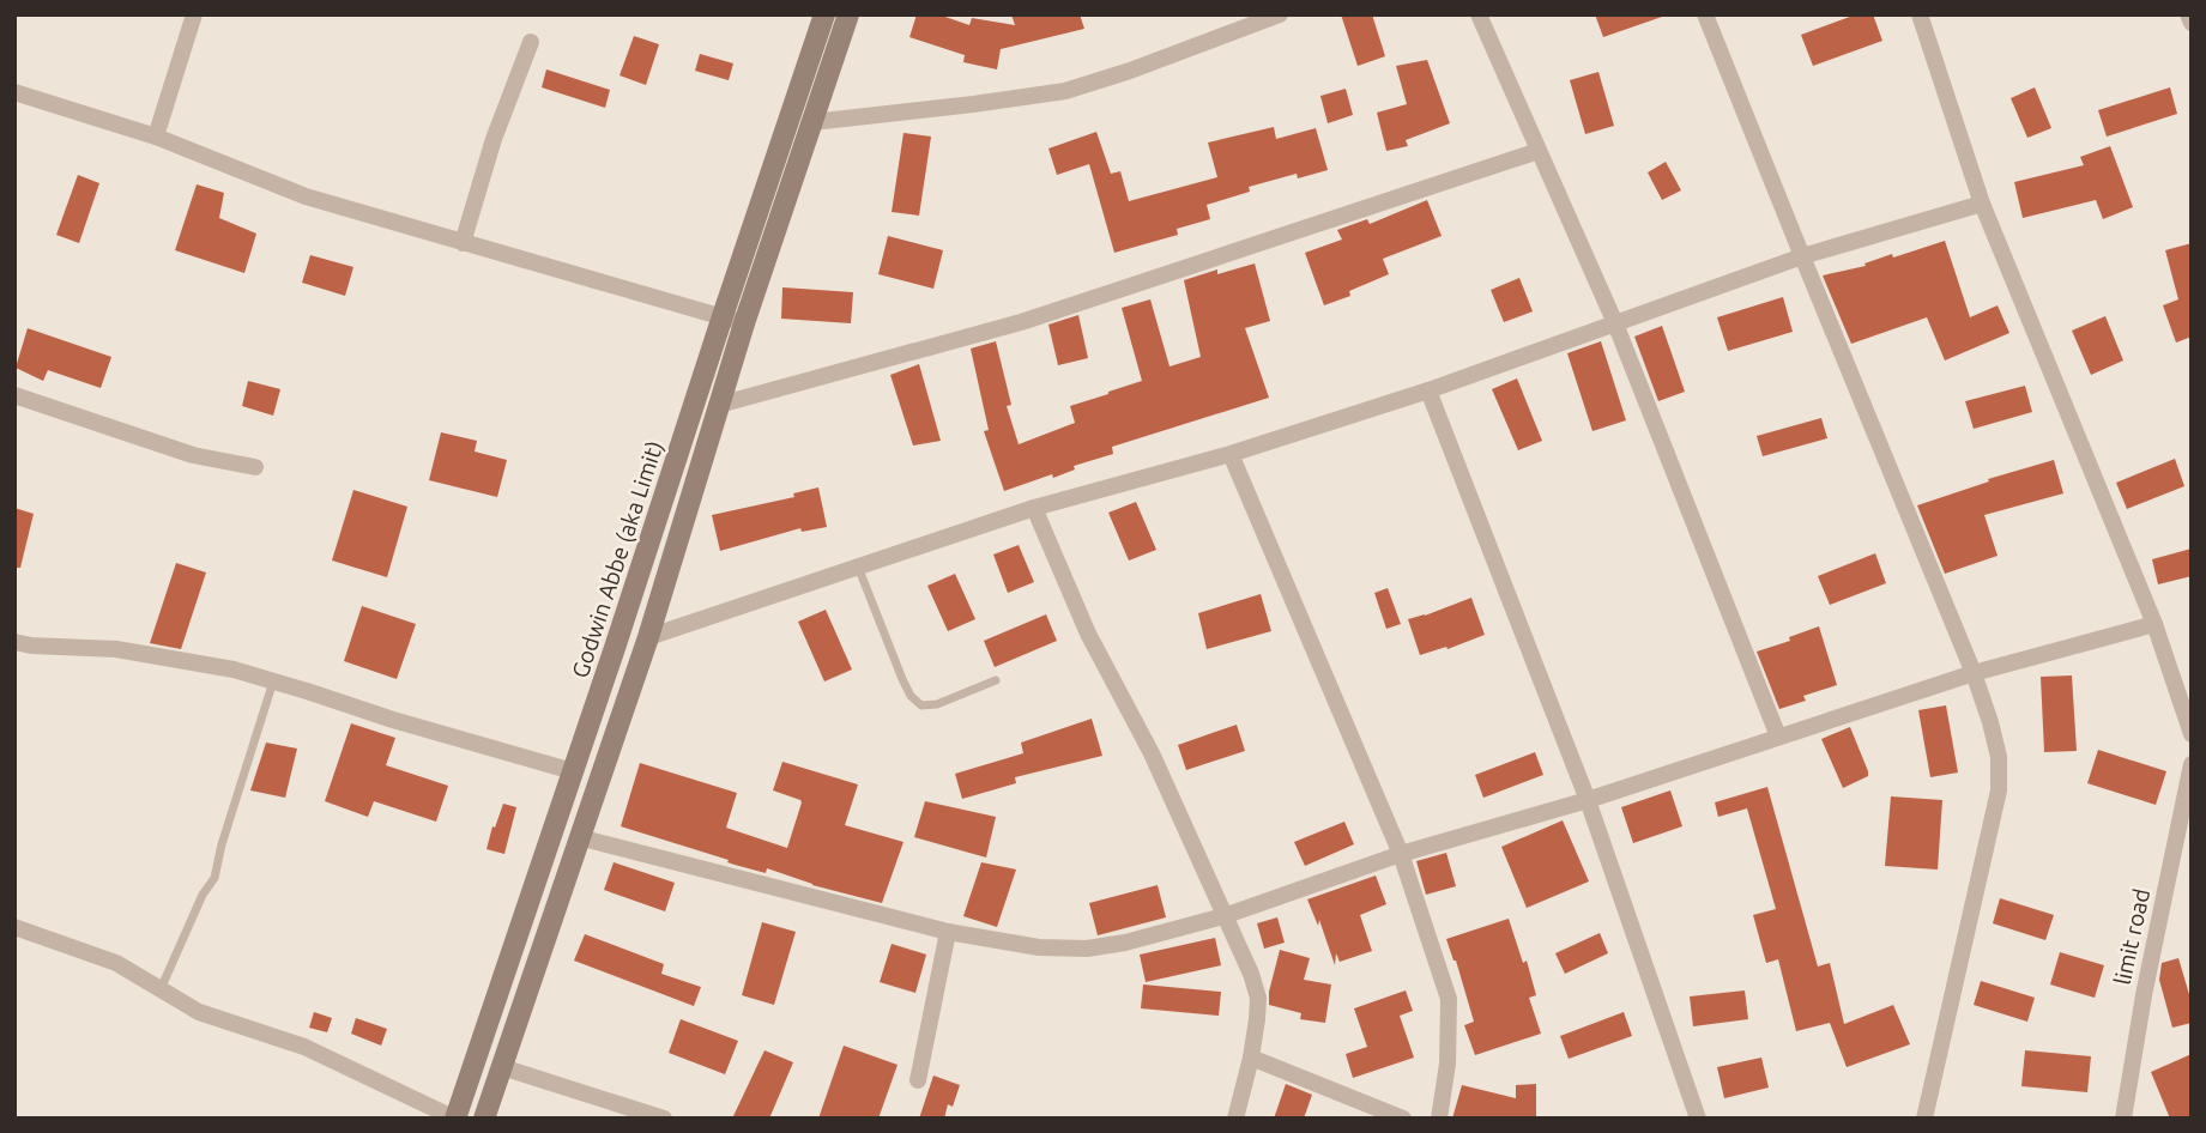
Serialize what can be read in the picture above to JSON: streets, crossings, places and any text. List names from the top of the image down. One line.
{"streets":{"street":["Godwin Abbe (aka Limit)","limit road"]}}
